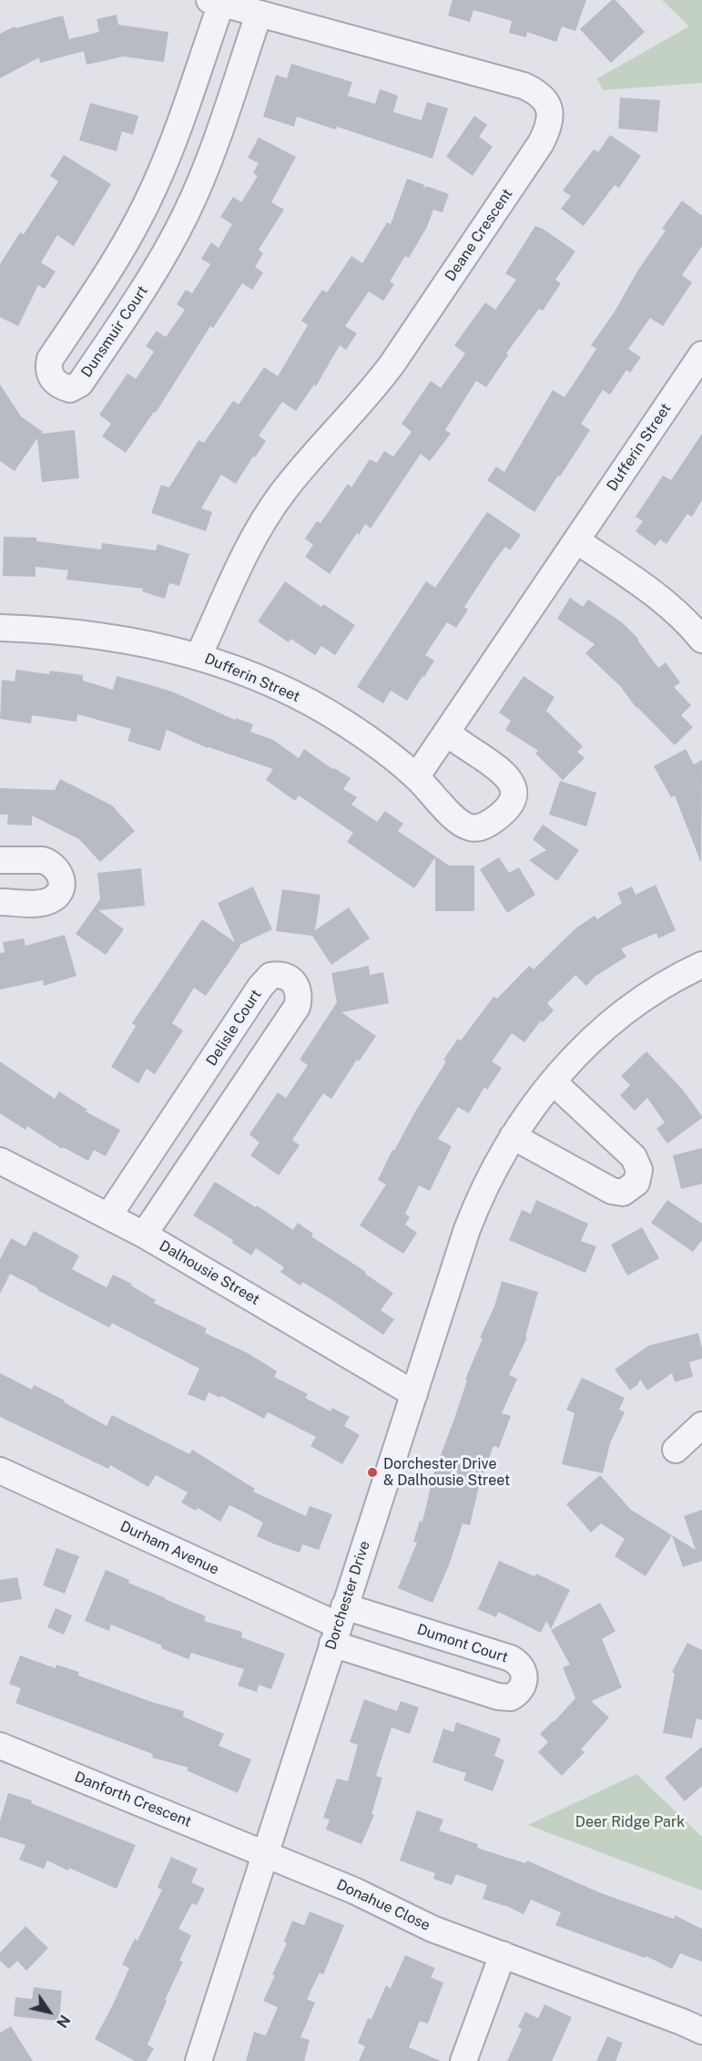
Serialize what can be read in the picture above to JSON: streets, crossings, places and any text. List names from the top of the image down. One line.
{"streets":{"street":["Deane Crescent","Dunsmuir Court","Dufferin Street","Delisle Court","Dalhousie Street","Durham Avenue","Dorchester Drive","Dumont Court","Danforth Crescent","Donahue Close"]},"crossings":[["Deane Crescent","Dunsmuir Court"],["Deane Crescent","Dufferin Street"],["Delisle Court","Dalhousie Street"],["Dalhousie Street","Dorchester Drive"],["Durham Avenue","Dorchester Drive"],["Durham Avenue","Dumont Court"],["Dorchester Drive","Dumont Court"],["Dorchester Drive","Danforth Crescent"],["Dorchester Drive","Donahue Close"],["Danforth Crescent","Donahue Close"]],"parks":["Deer Ridge Park"],"places":["Dorchester Drive & Dalhousie Street"],"north":"bottom right"}
